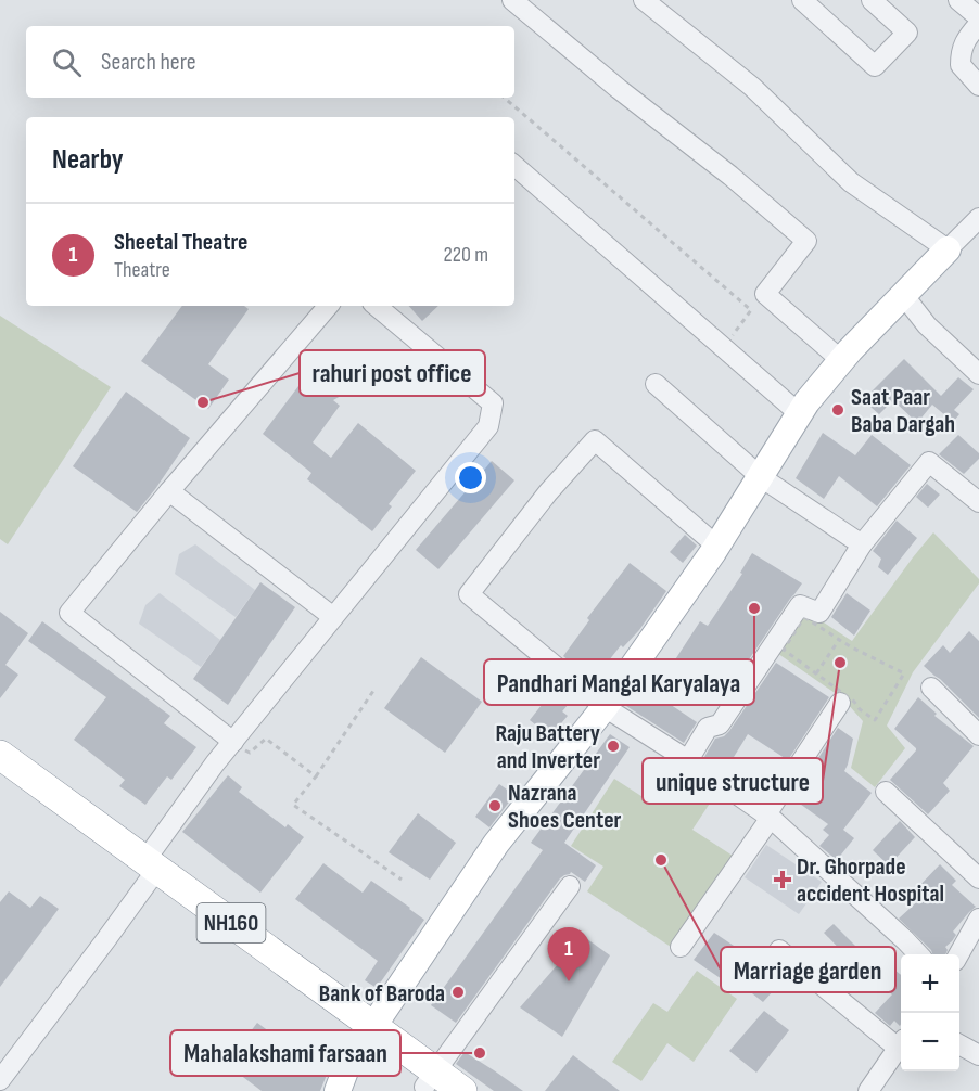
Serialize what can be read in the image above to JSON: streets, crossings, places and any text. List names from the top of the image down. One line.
{"streets":{"highway":["NH160"]},"places":{"other":["rahuri post office","Saat Paar Baba Dargah","Pandhari Mangal Karyalaya","unique structure","Raju Battery and Inverter","Nazrana Shoes Center","Marriage garden","Bank of Baroda","Mahalakshami farsaan"],"health":["Dr. Ghorpade accident Hospital"]},"page":{"search":"Search here","heading":"Nearby","list":[{"mark":"1","name":"Sheetal Theatre","note":"Theatre","value":"220 m"}],"pins":"1","map_buttons":["+","−"]}}
